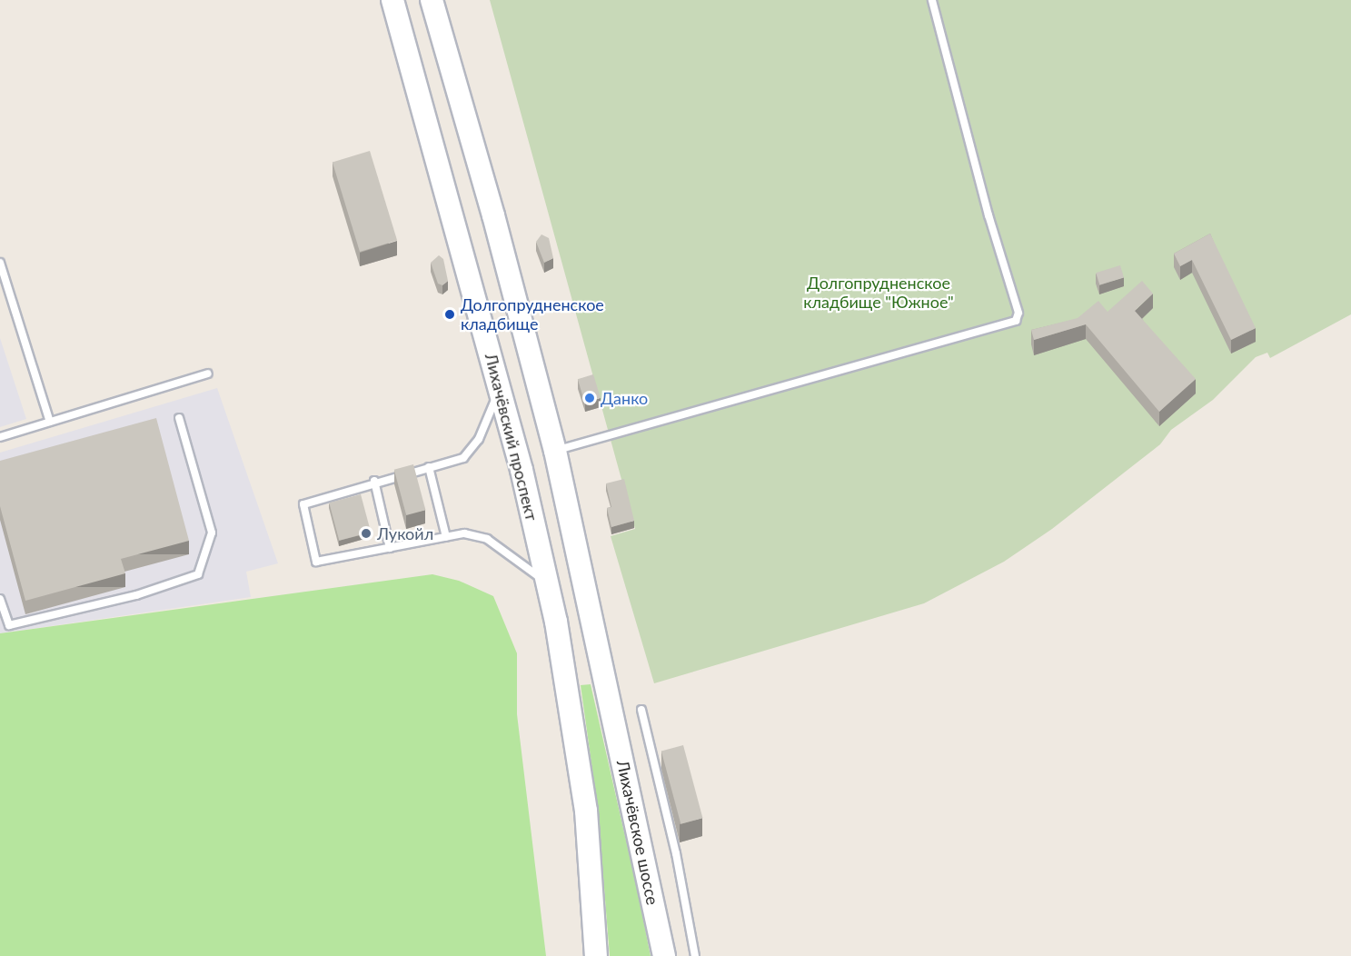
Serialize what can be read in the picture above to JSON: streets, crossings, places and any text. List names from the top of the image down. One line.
{"streets":{"main road":["Лихачёвский проспект","Лихачёвское шоссе"]},"parks":["Долгопрудненское кладбище \"Южное\""],"places":["Долгопрудненское кладбище","Данко","Лукойл"]}
